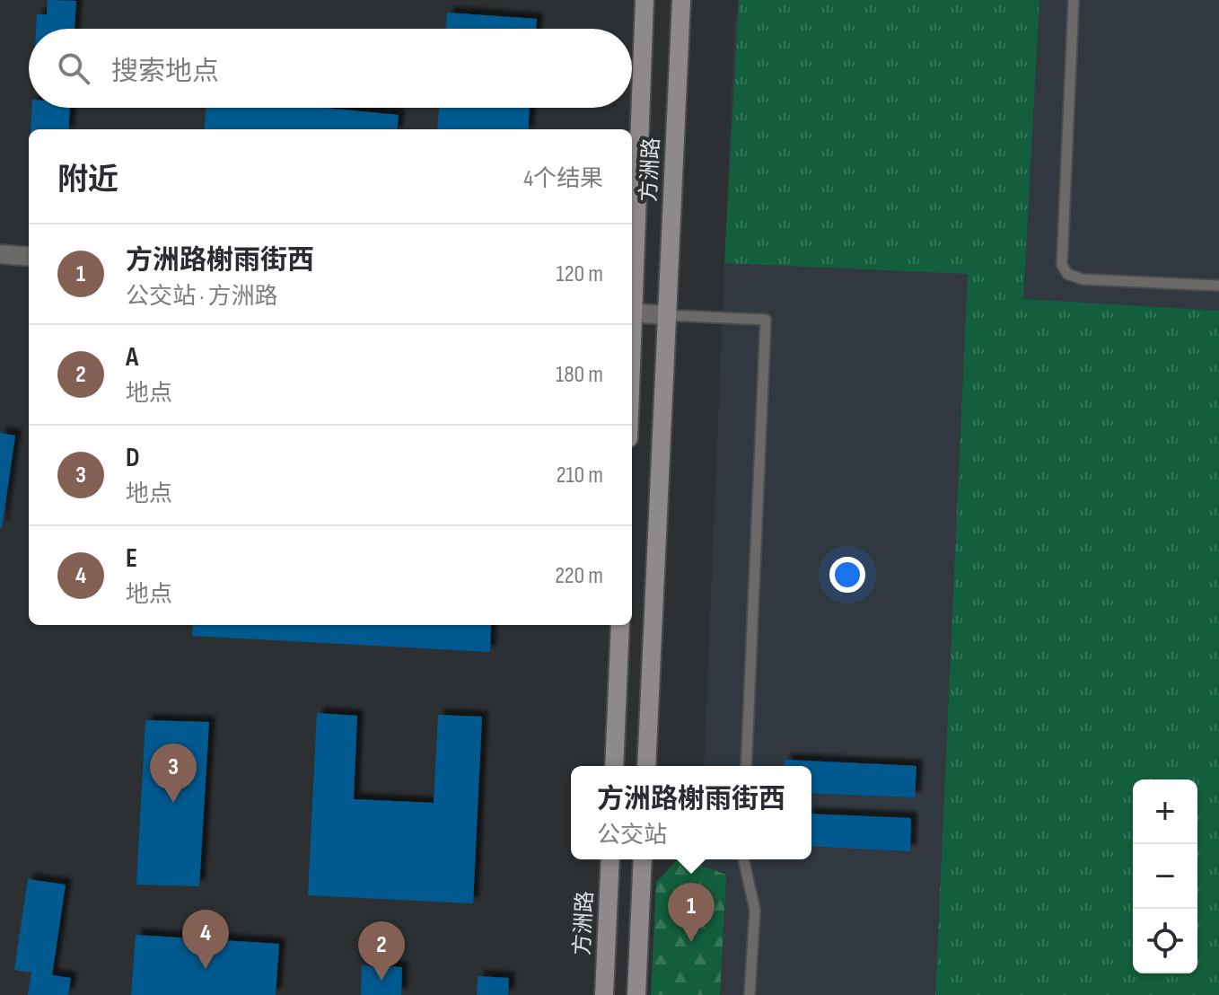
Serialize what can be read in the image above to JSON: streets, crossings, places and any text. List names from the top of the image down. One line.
{"streets":{"main road":["方洲路"]},"page":{"search":"搜索地点","heading":["附近","4个结果"],"list":[{"mark":"1","name":"方洲路榭雨街西","note":"公交站 · 方洲路","value":"120 m"},{"mark":"2","name":"A","note":"地点","value":"180 m"},{"mark":"3","name":"D","note":"地点","value":"210 m"},{"mark":"4","name":"E","note":"地点","value":"220 m"}],"pins":["3","1","4","2"],"popup":["方洲路榭雨街西","公交站"],"map_buttons":["+","−"]}}
